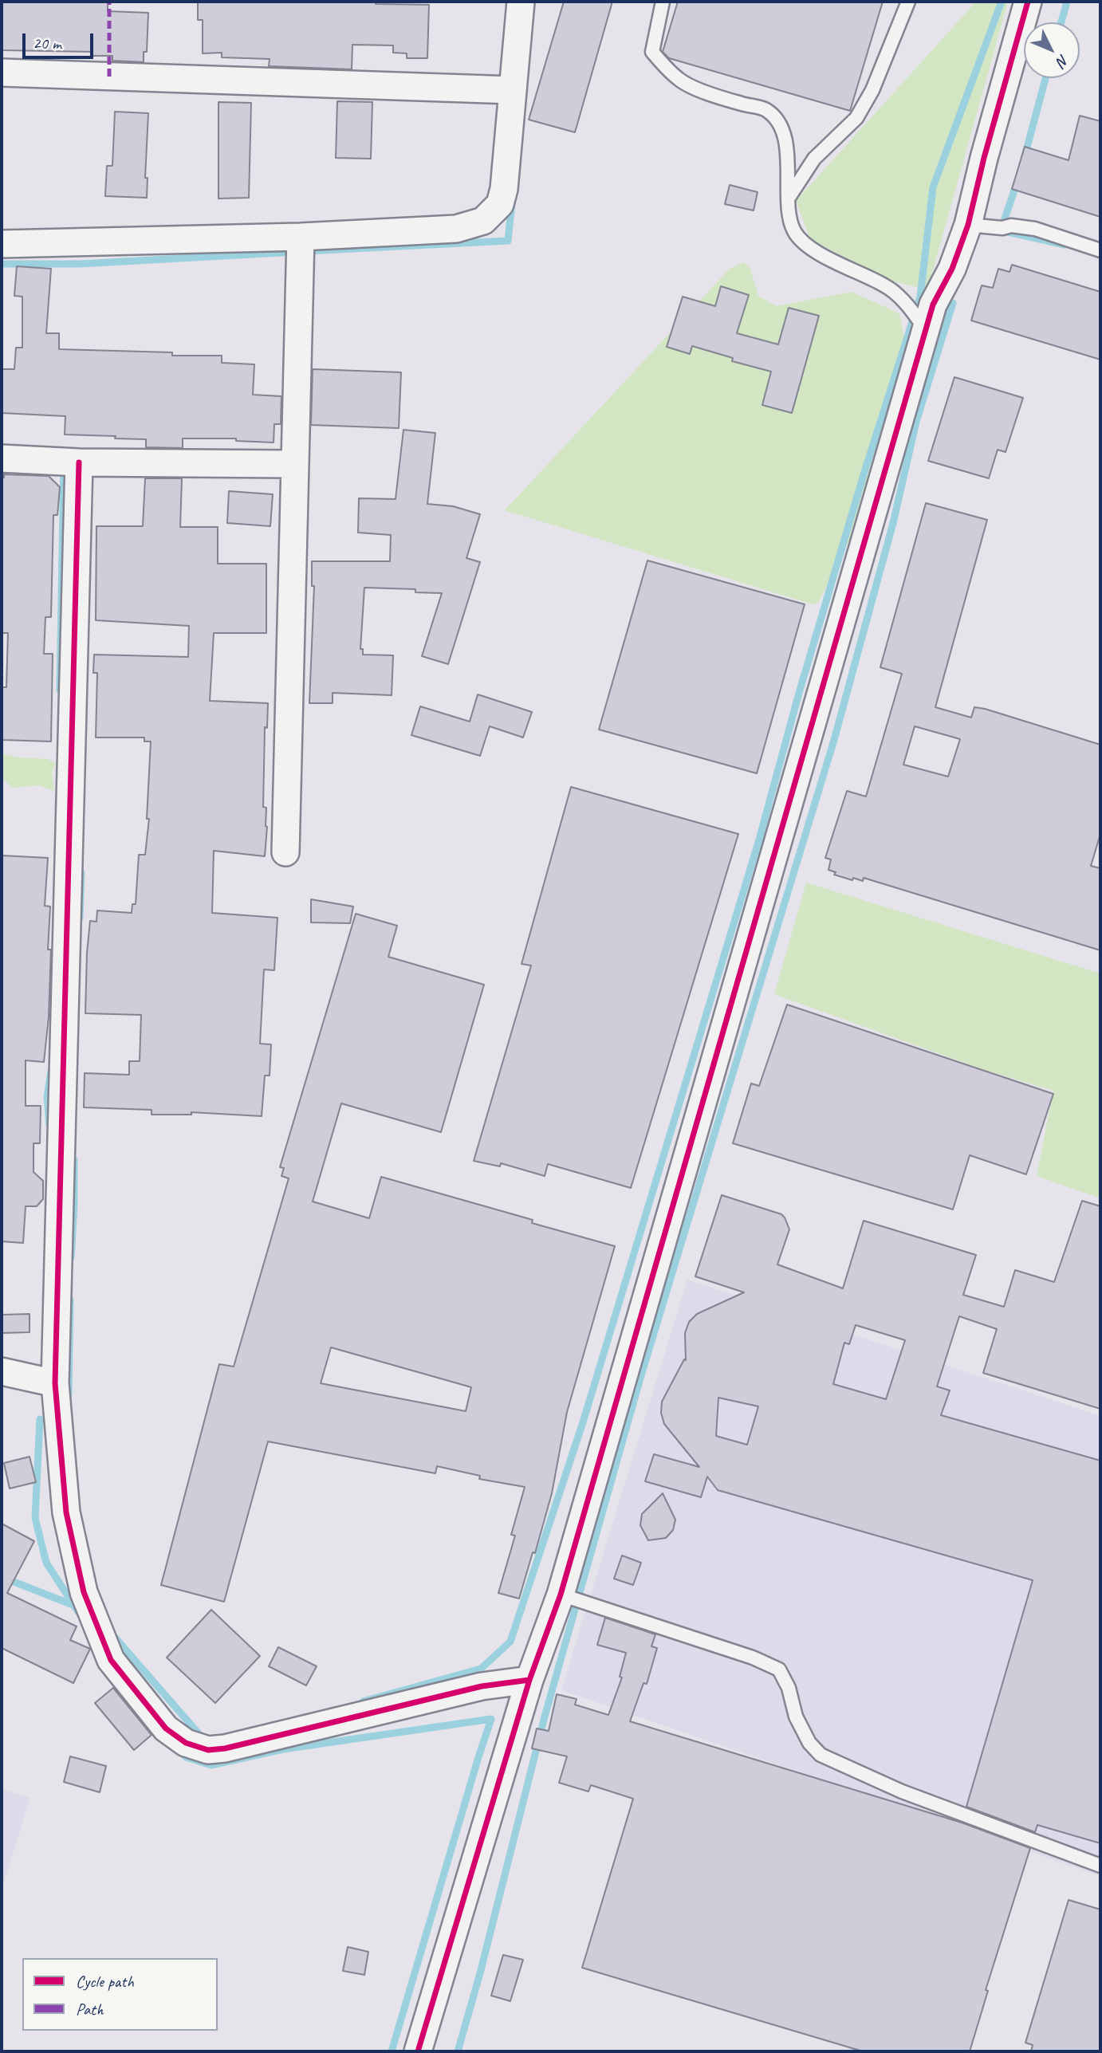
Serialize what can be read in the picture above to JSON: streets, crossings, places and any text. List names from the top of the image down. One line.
{"legend":["Cycle path","Path"],"scale_bar":"20 m","north":"bottom right"}
